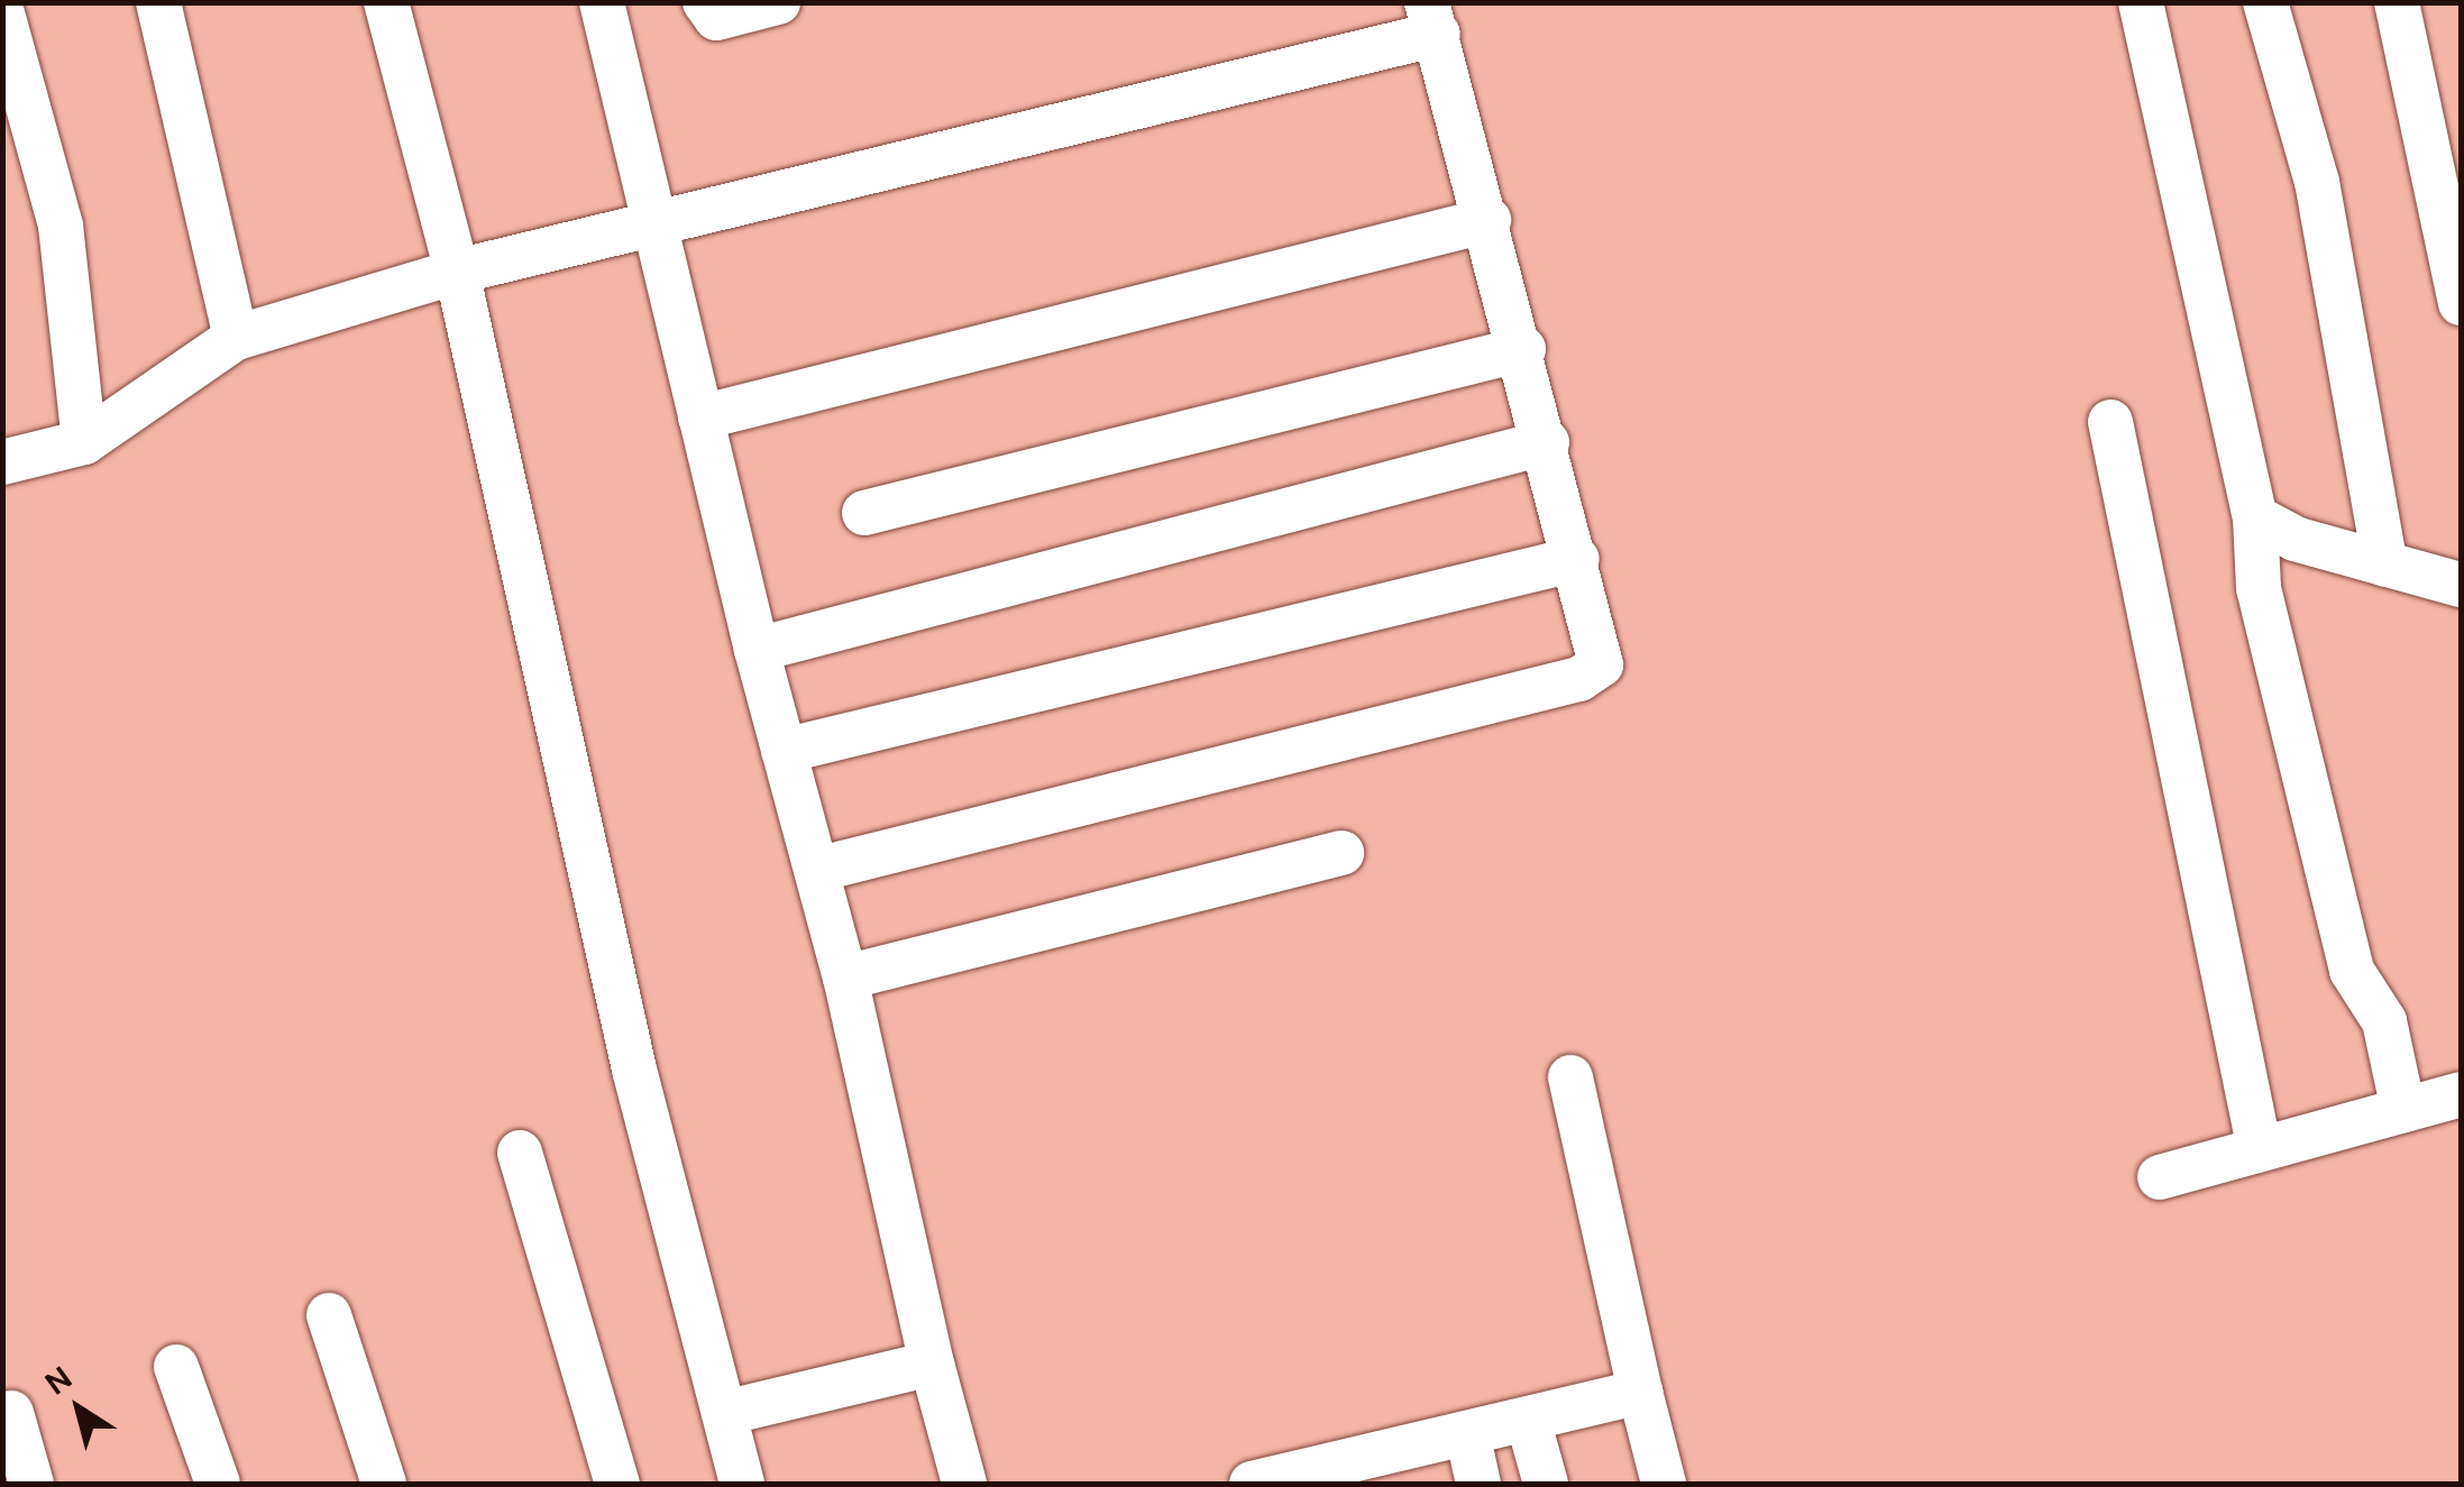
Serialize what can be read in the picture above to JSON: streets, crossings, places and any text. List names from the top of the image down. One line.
{"north":"top left"}
